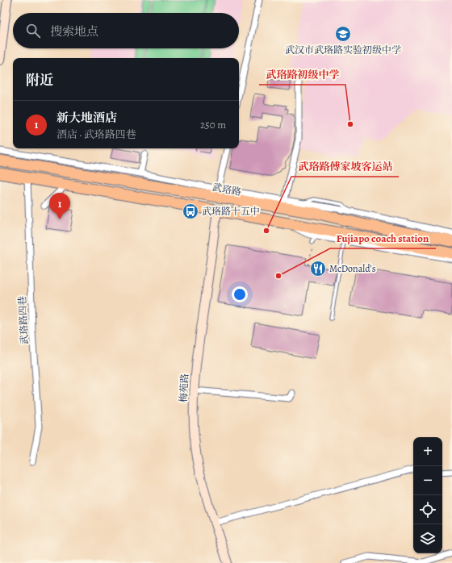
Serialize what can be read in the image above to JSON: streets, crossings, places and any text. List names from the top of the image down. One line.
{"streets":{"highway":["武珞路"],"street":["武珞路四巷","梅苑路"]},"places":{"school or university":["武汉市武珞路实验初级中学"],"other":["武珞路初级中学","武珞路傅家坡客运站","Fujiapo coach station"],"bus stop":["武珞路十五中"],"restaurant":["McDonald's"]},"page":{"search":"搜索地点","heading":"附近","list":[{"mark":"1","name":"新大地酒店","note":"酒店 · 武珞路四巷","value":"250 m"}],"pins":"1","map_buttons":["+","−"]}}
